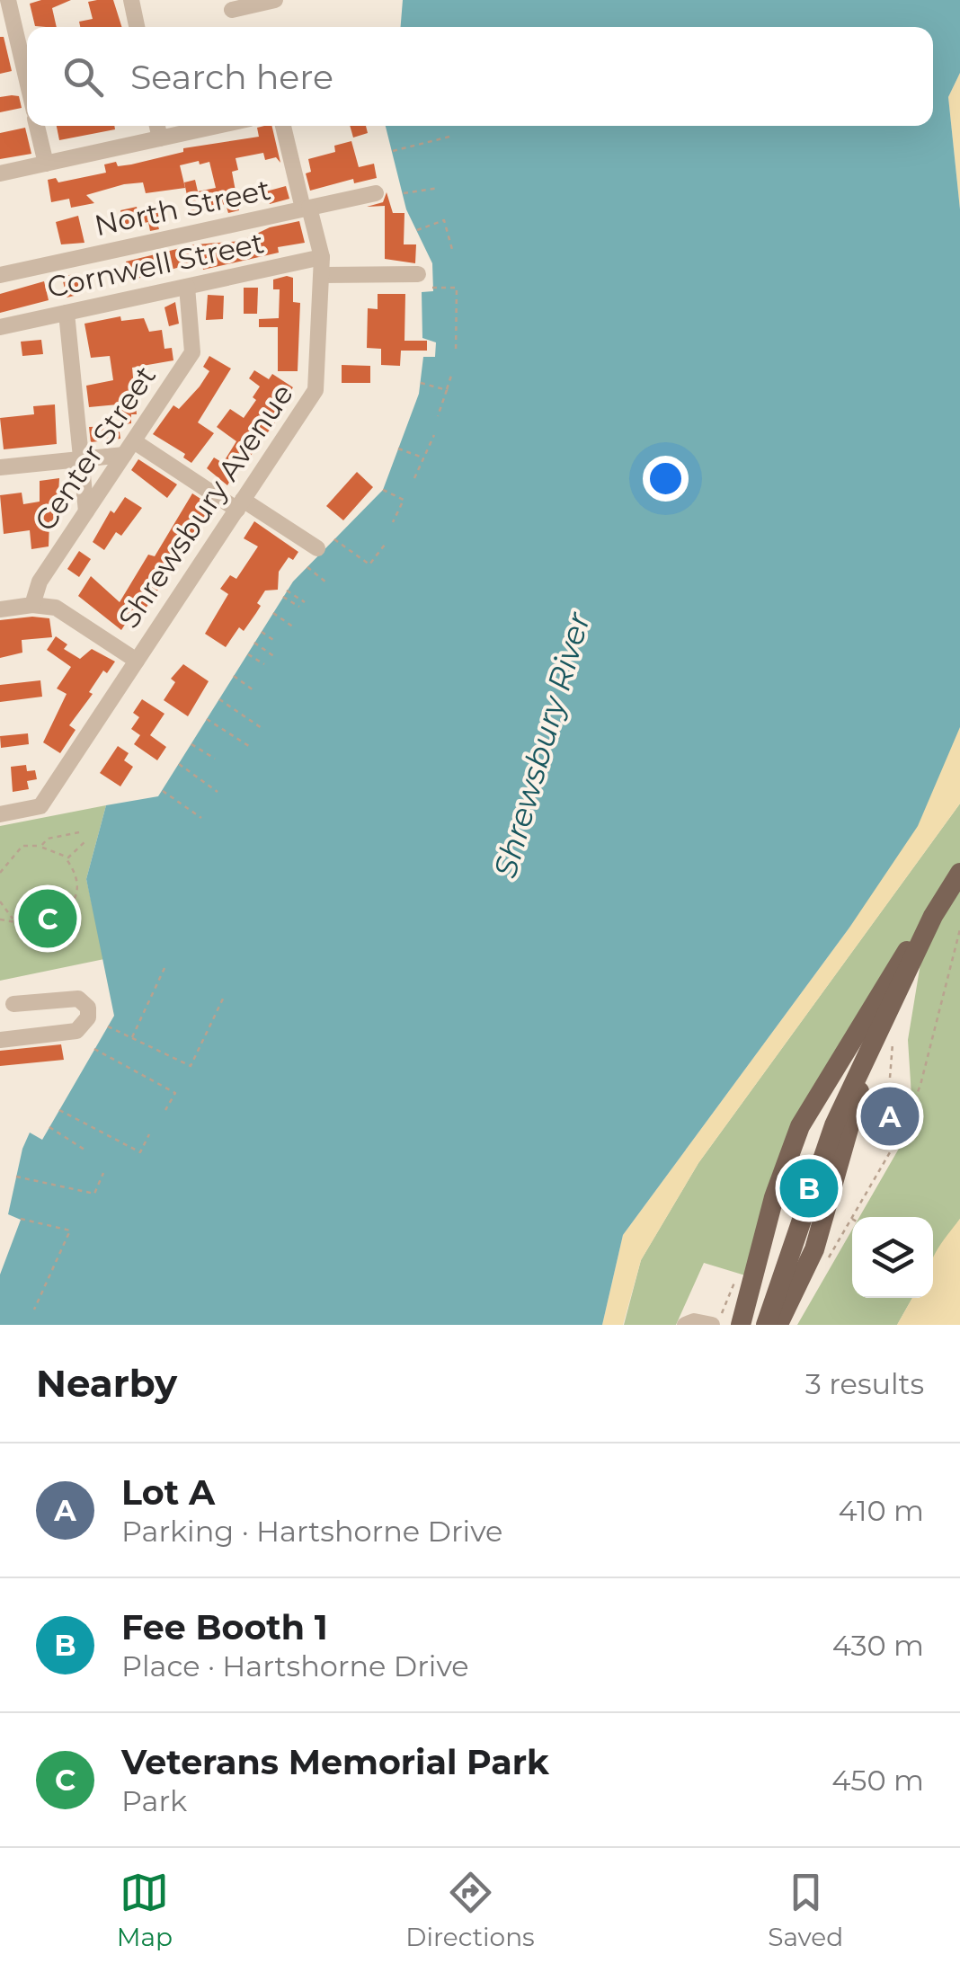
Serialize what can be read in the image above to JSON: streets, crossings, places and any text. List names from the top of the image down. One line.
{"streets":{"street":["North Street","Cornwell Street","Center Street","Shrewsbury Avenue"]},"crossings":[["North Street","Shrewsbury Avenue"],["Cornwell Street","Center Street"],["Cornwell Street","Shrewsbury Avenue"]],"water":["Shrewsbury River"],"page":{"search":"Search here","pins":["C","A","B"],"heading":["Nearby","3 results"],"list":[{"mark":"A","name":"Lot A","note":"Parking · Hartshorne Drive","value":"410 m"},{"mark":"B","name":"Fee Booth 1","note":"Place · Hartshorne Drive","value":"430 m"},{"mark":"C","name":"Veterans Memorial Park","note":"Park","value":"450 m"}],"nav":["Map","Directions","Saved"]}}
